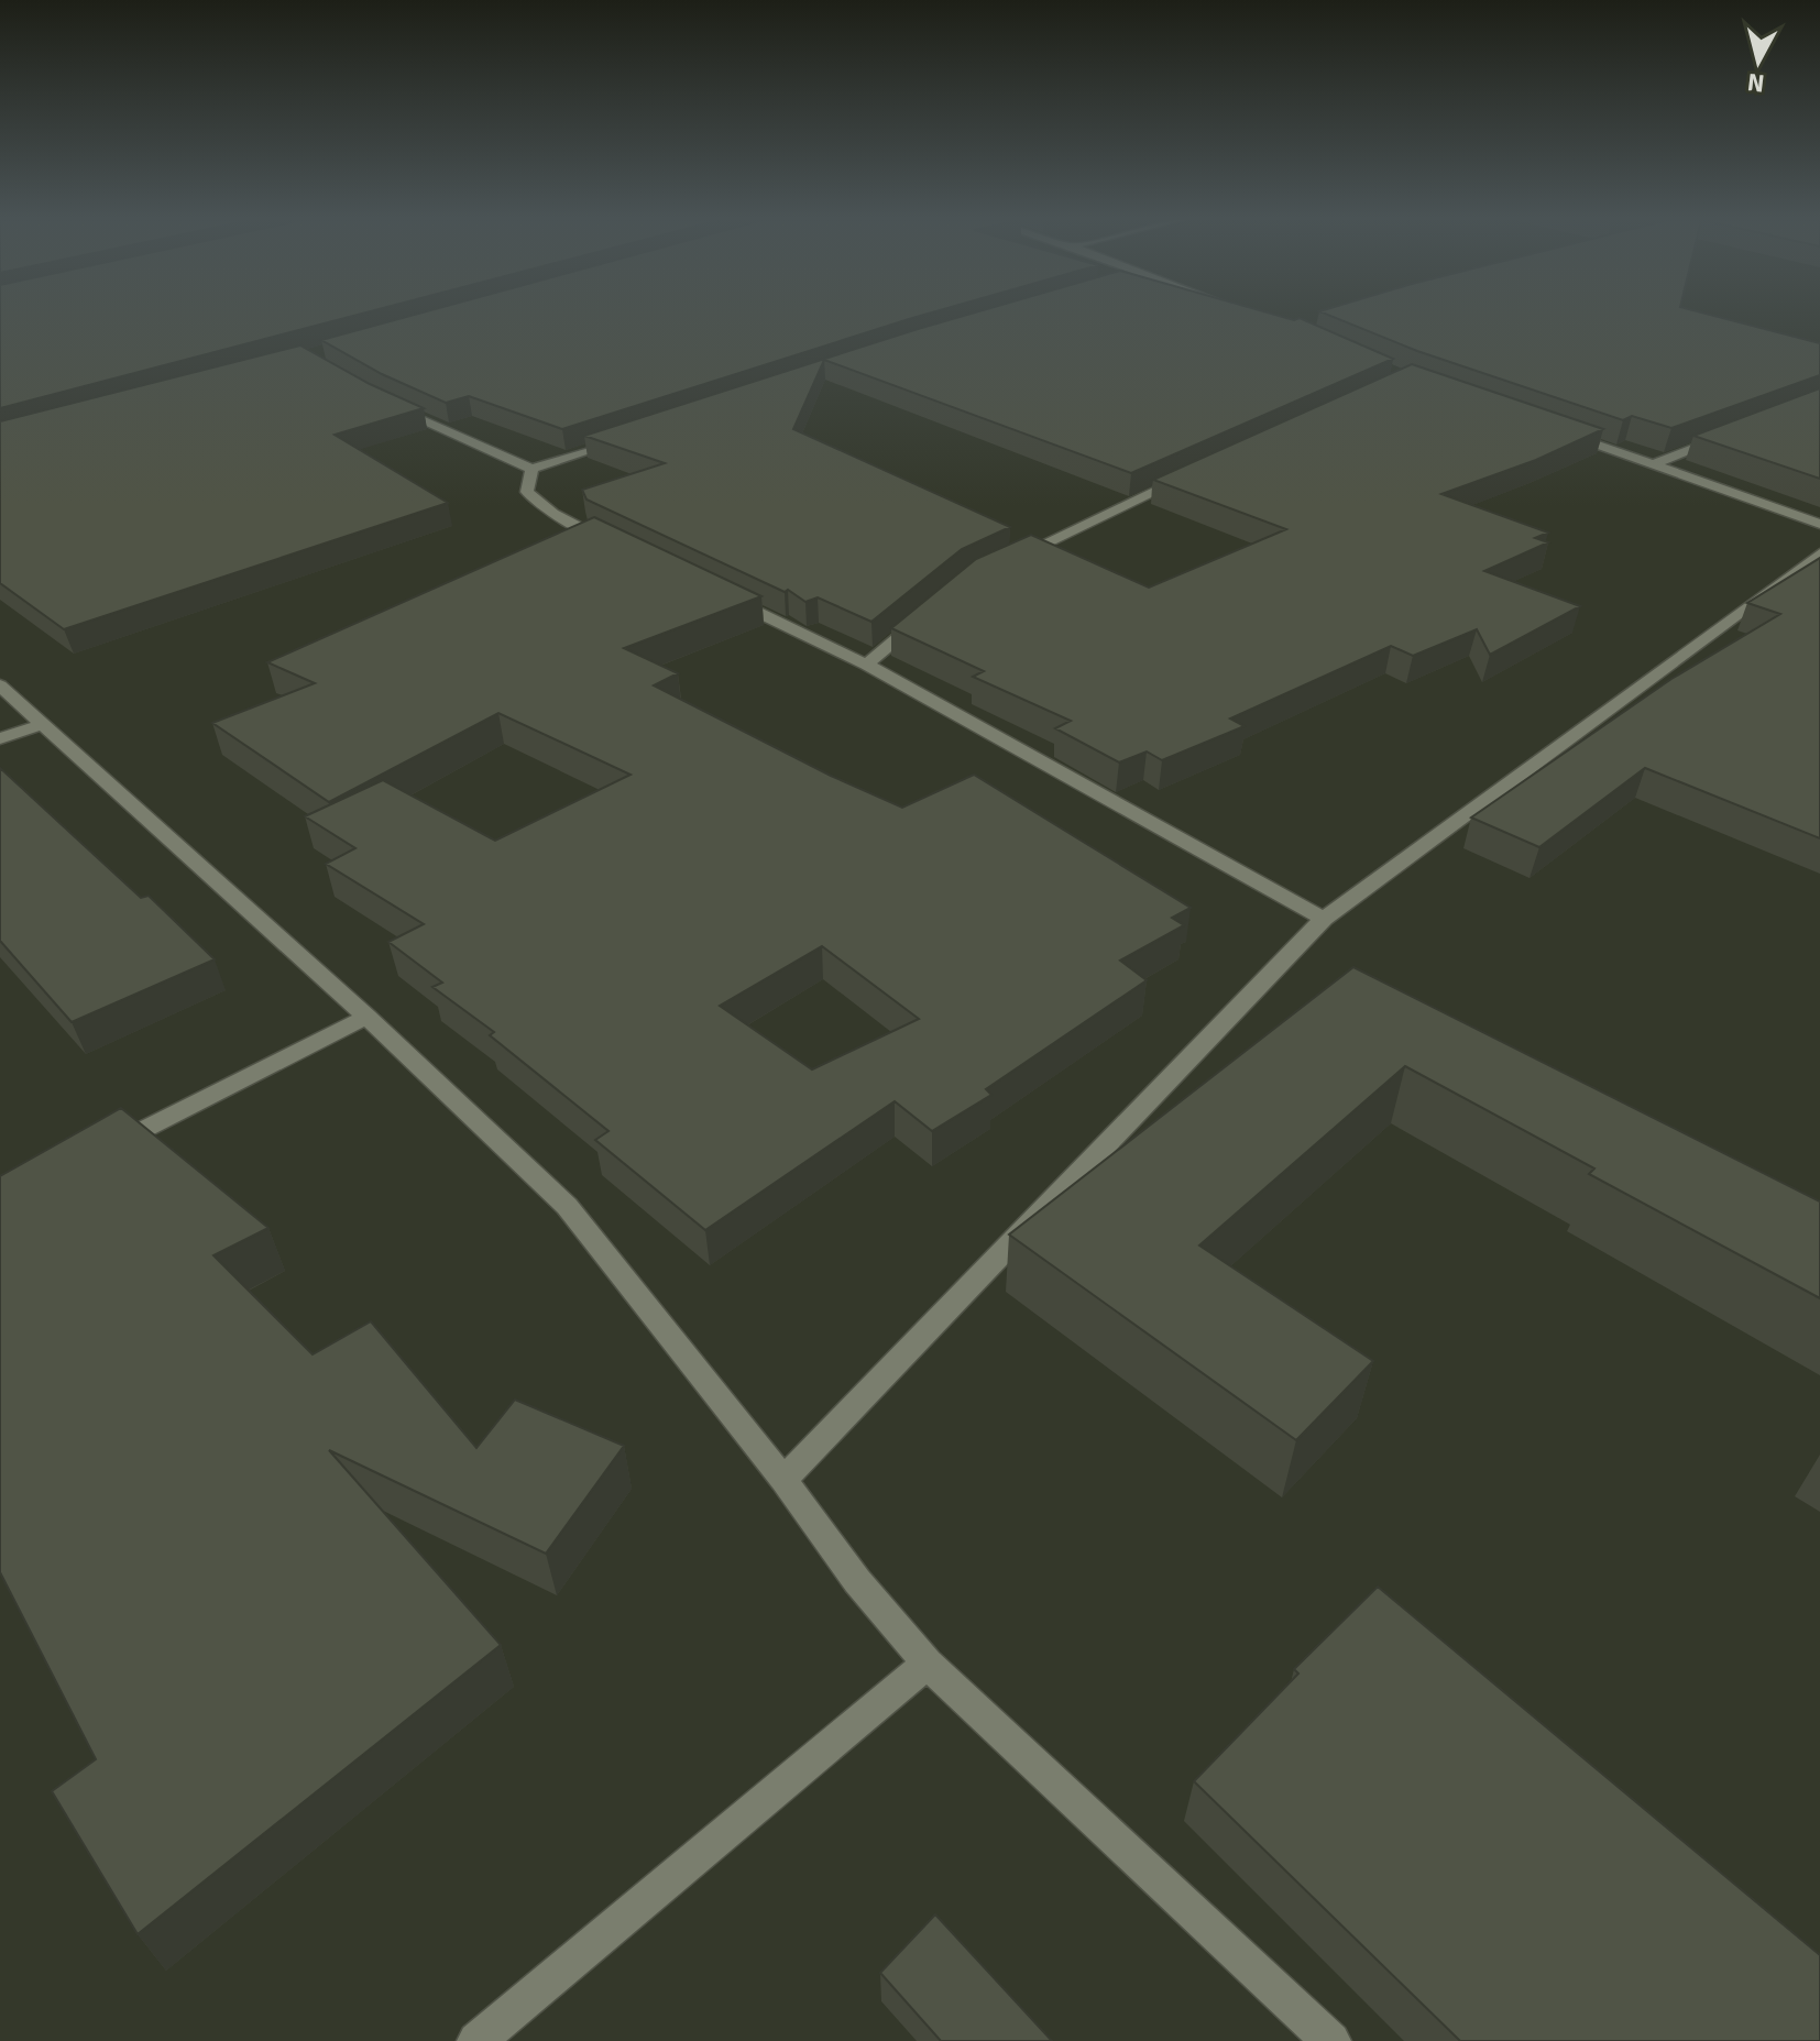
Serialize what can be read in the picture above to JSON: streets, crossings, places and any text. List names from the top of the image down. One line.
{"north":"bottom"}
